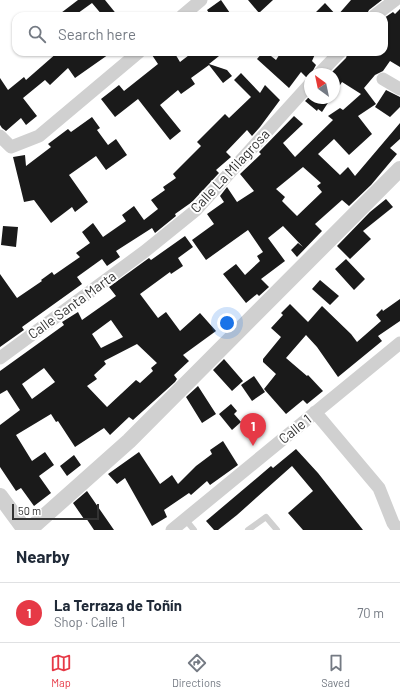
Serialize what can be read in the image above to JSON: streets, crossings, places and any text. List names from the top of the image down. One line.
{"streets":{"street":["Calle La Milagrosa","Calle Santa Marta","Calle 1"]},"crossings":[["Calle La Milagrosa","Calle Santa Marta"]],"scale_bar":"50 m","north":"top left","page":{"search":"Search here","pins":"1","scale":"50 m","heading":"Nearby","list":[{"mark":"1","name":"La Terraza de Toñín","note":"Shop · Calle 1","value":"70 m"}],"nav":["Map","Directions","Saved"]}}
